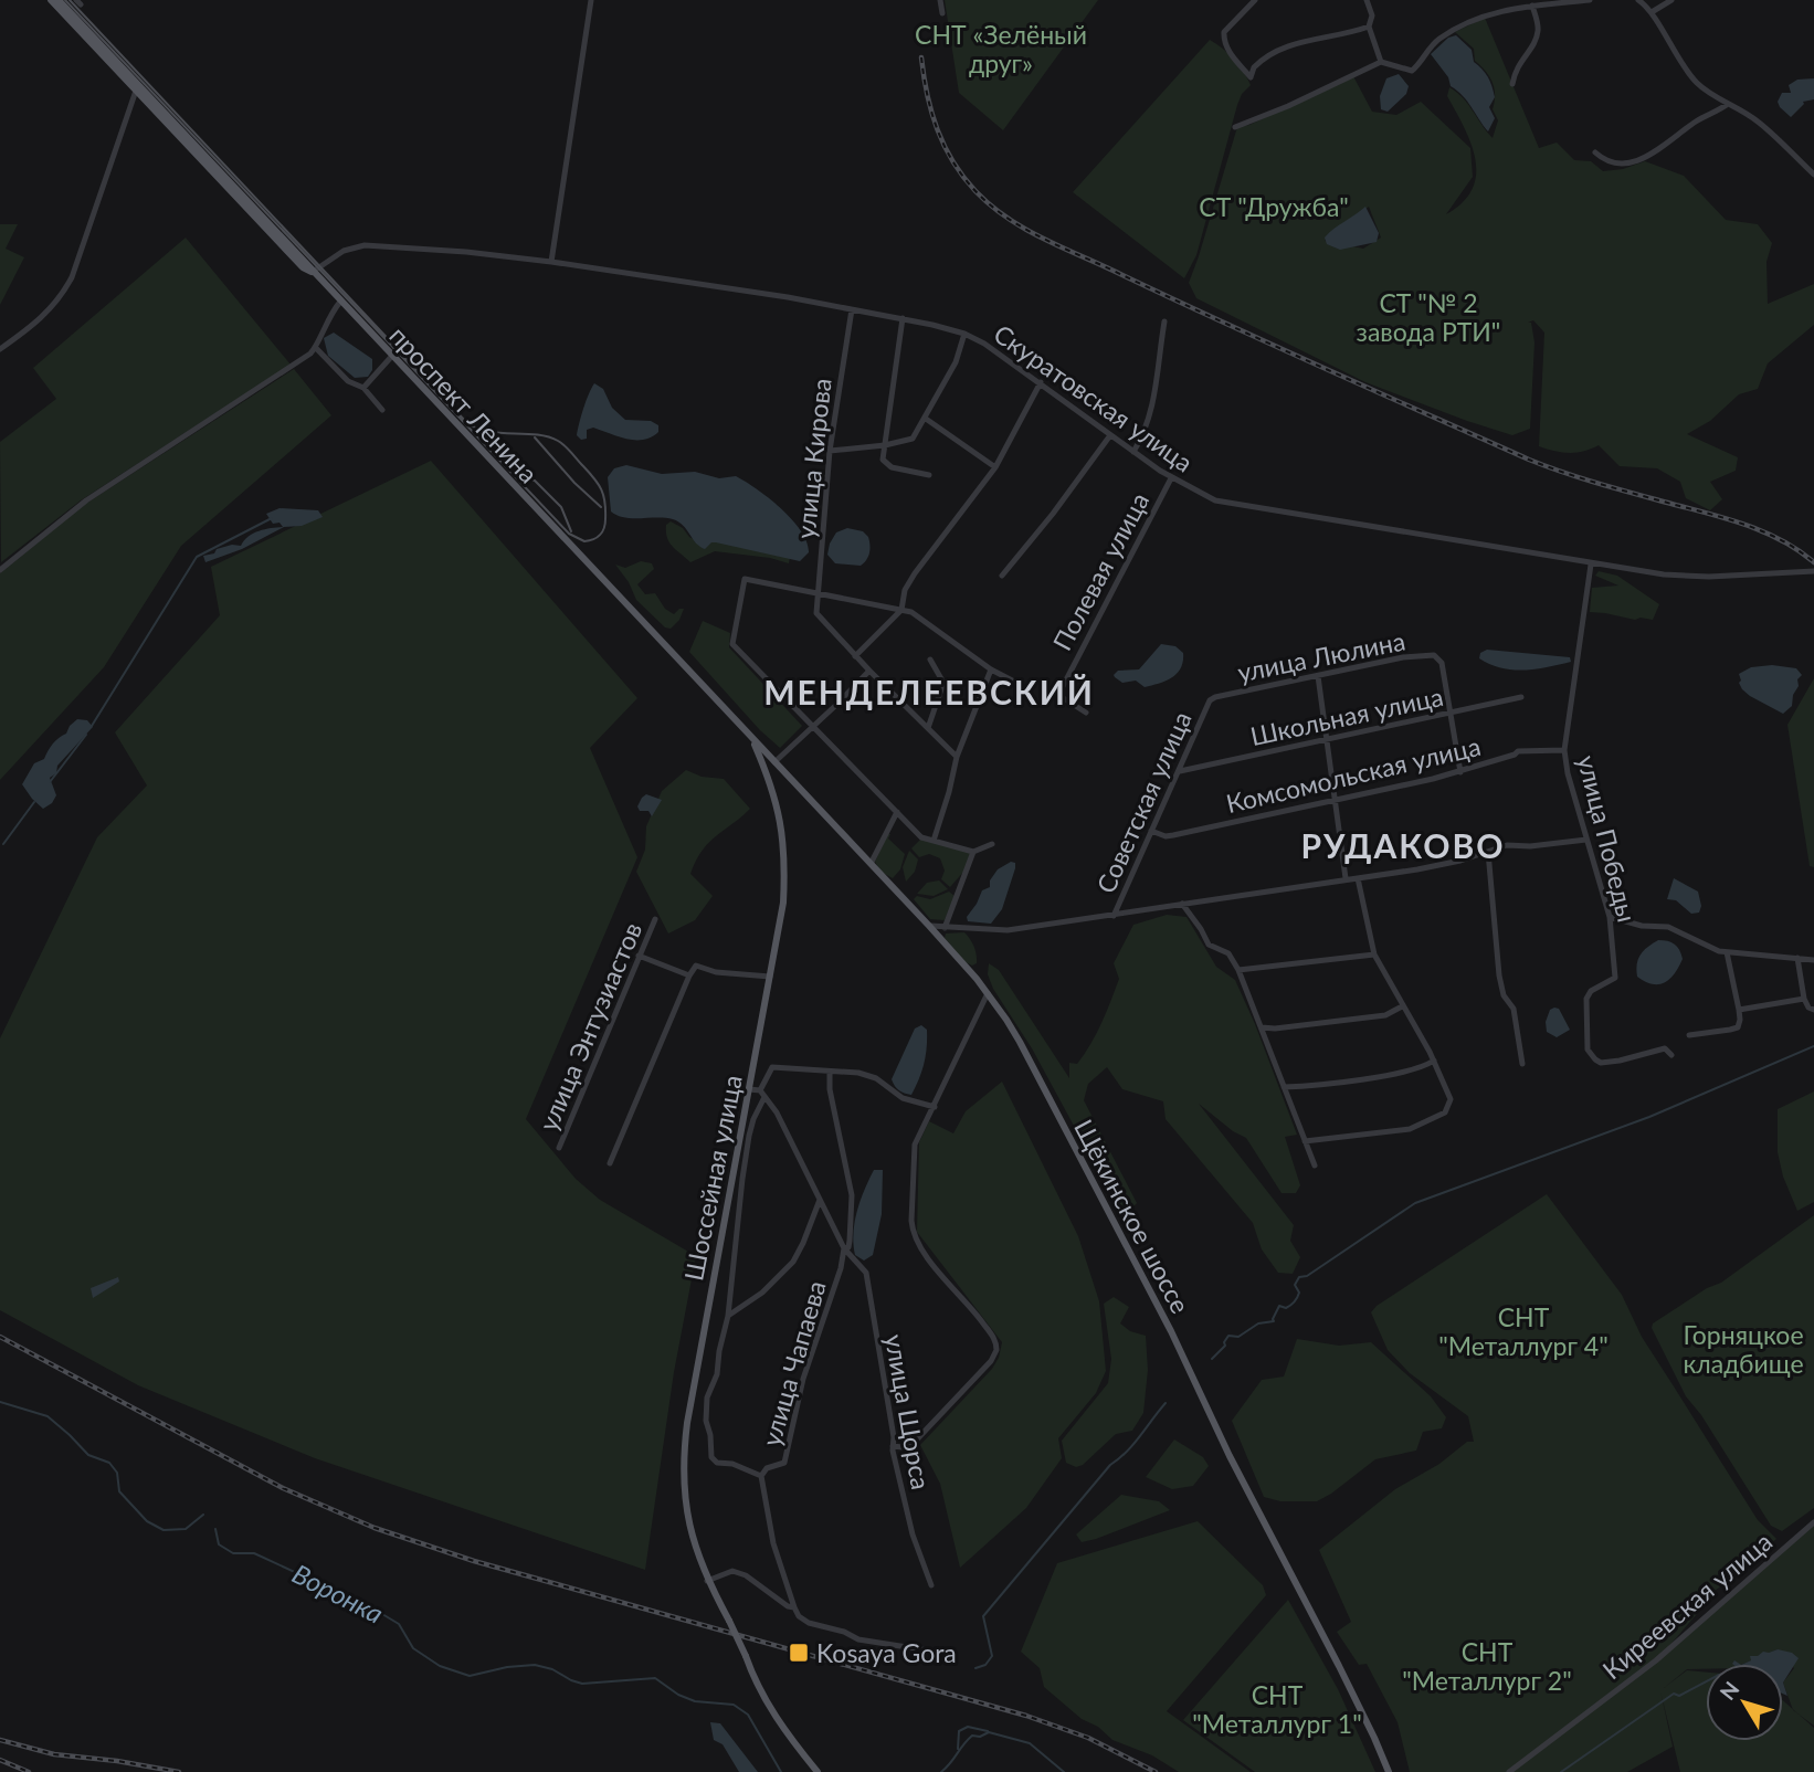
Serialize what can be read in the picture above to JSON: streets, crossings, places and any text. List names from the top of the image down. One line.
{"streets":{"main road":["проспект Ленина","Шоссейная улица","Щёкинское шоссе"],"street":["Скуратовская улица","улица Кирова","Полевая улица","улица Люлина","Школьная улица","Комсомольская улица","Советская улица","улица Победы","улица Энтузиастов","улица Чапаева","улица Щорса","Киреевская улица"]},"crossings":[["Скуратовская улица","проспект Ленина"],["Скуратовская улица","улица Кирова"],["Скуратовская улица","Полевая улица"],["Скуратовская улица","улица Победы"],["проспект Ленина","Шоссейная улица"],["проспект Ленина","Щёкинское шоссе"],["улица Люлина","Школьная улица"],["улица Люлина","Советская улица"],["Школьная улица","Советская улица"],["Комсомольская улица","Советская улица"],["Комсомольская улица","улица Победы"],["Советская улица","Щёкинское шоссе"],["Шоссейная улица","Щёкинское шоссе"],["улица Чапаева","улица Щорса"]],"districts":["МЕНДЕЛЕЕВСКИЙ","РУДАКОВО"],"water":["Воронка"],"parks":["СНТ «Зелёный друг»","СТ \"Дружба\"","СТ \"№ 2 завода РТИ\"","СНТ \"Металлург 4\"","Горняцкое кладбище","СНТ \"Металлург 2\"","СНТ \"Металлург 1\""],"places":{"transit":["Kosaya Gora"]},"north":"top left"}
